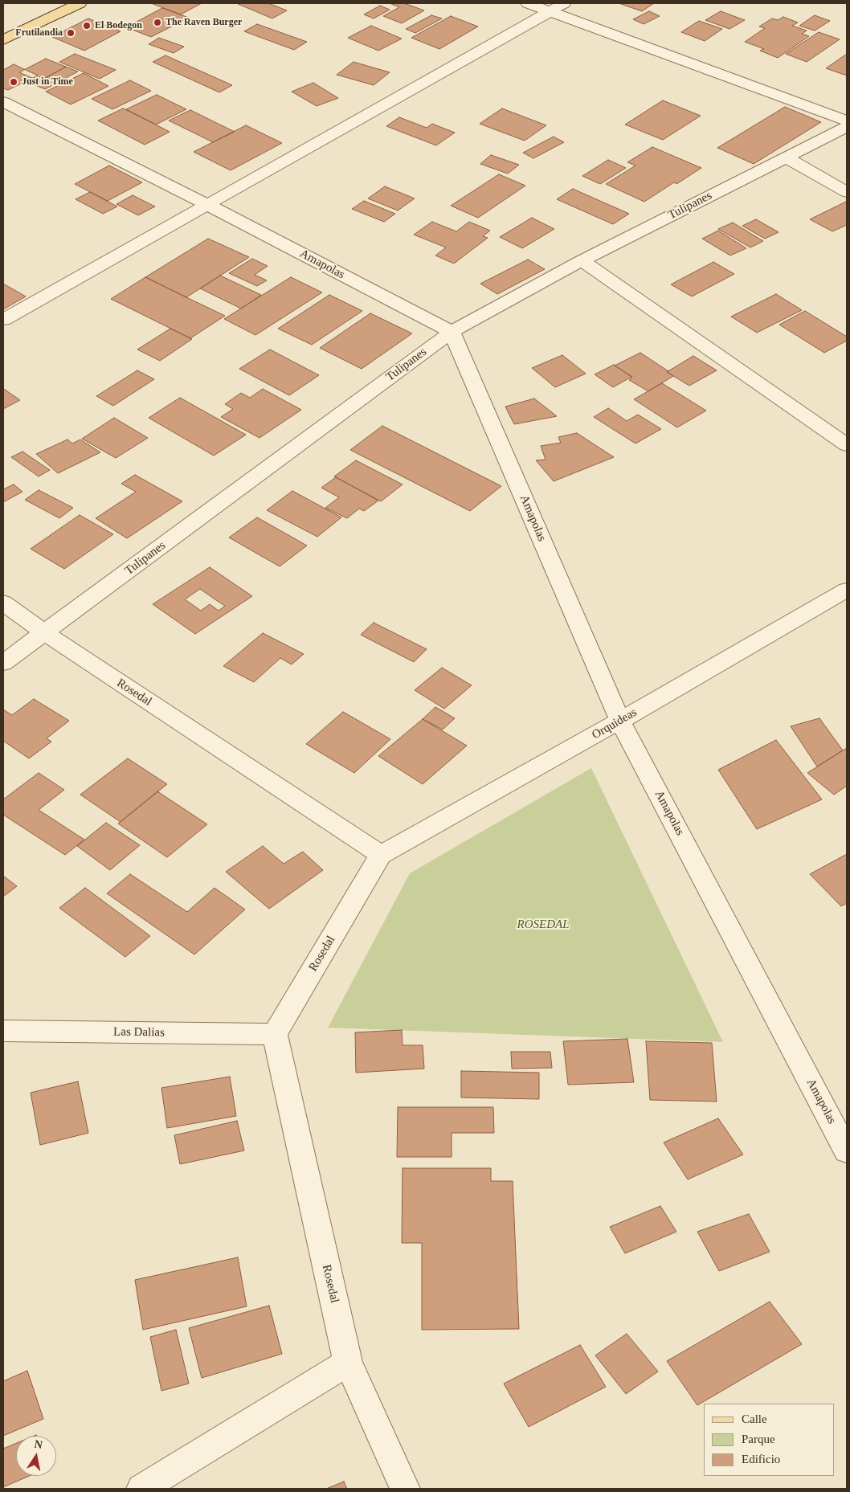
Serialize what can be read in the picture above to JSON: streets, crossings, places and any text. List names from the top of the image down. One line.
{"streets":{"street":["Tulipanes","Amapolas","Rosedal","Orquideas","Las Dalias"]},"crossings":[["Tulipanes","Amapolas"],["Tulipanes","Rosedal"],["Amapolas","Orquideas"],["Rosedal","Orquideas"],["Rosedal","Las Dalias"]],"parks":["ROSEDAL"],"places":["The Raven Burger","El Bodegon","Frutilandia","Just in Time"],"legend":["Calle","Parque","Edificio"],"north":"top"}
